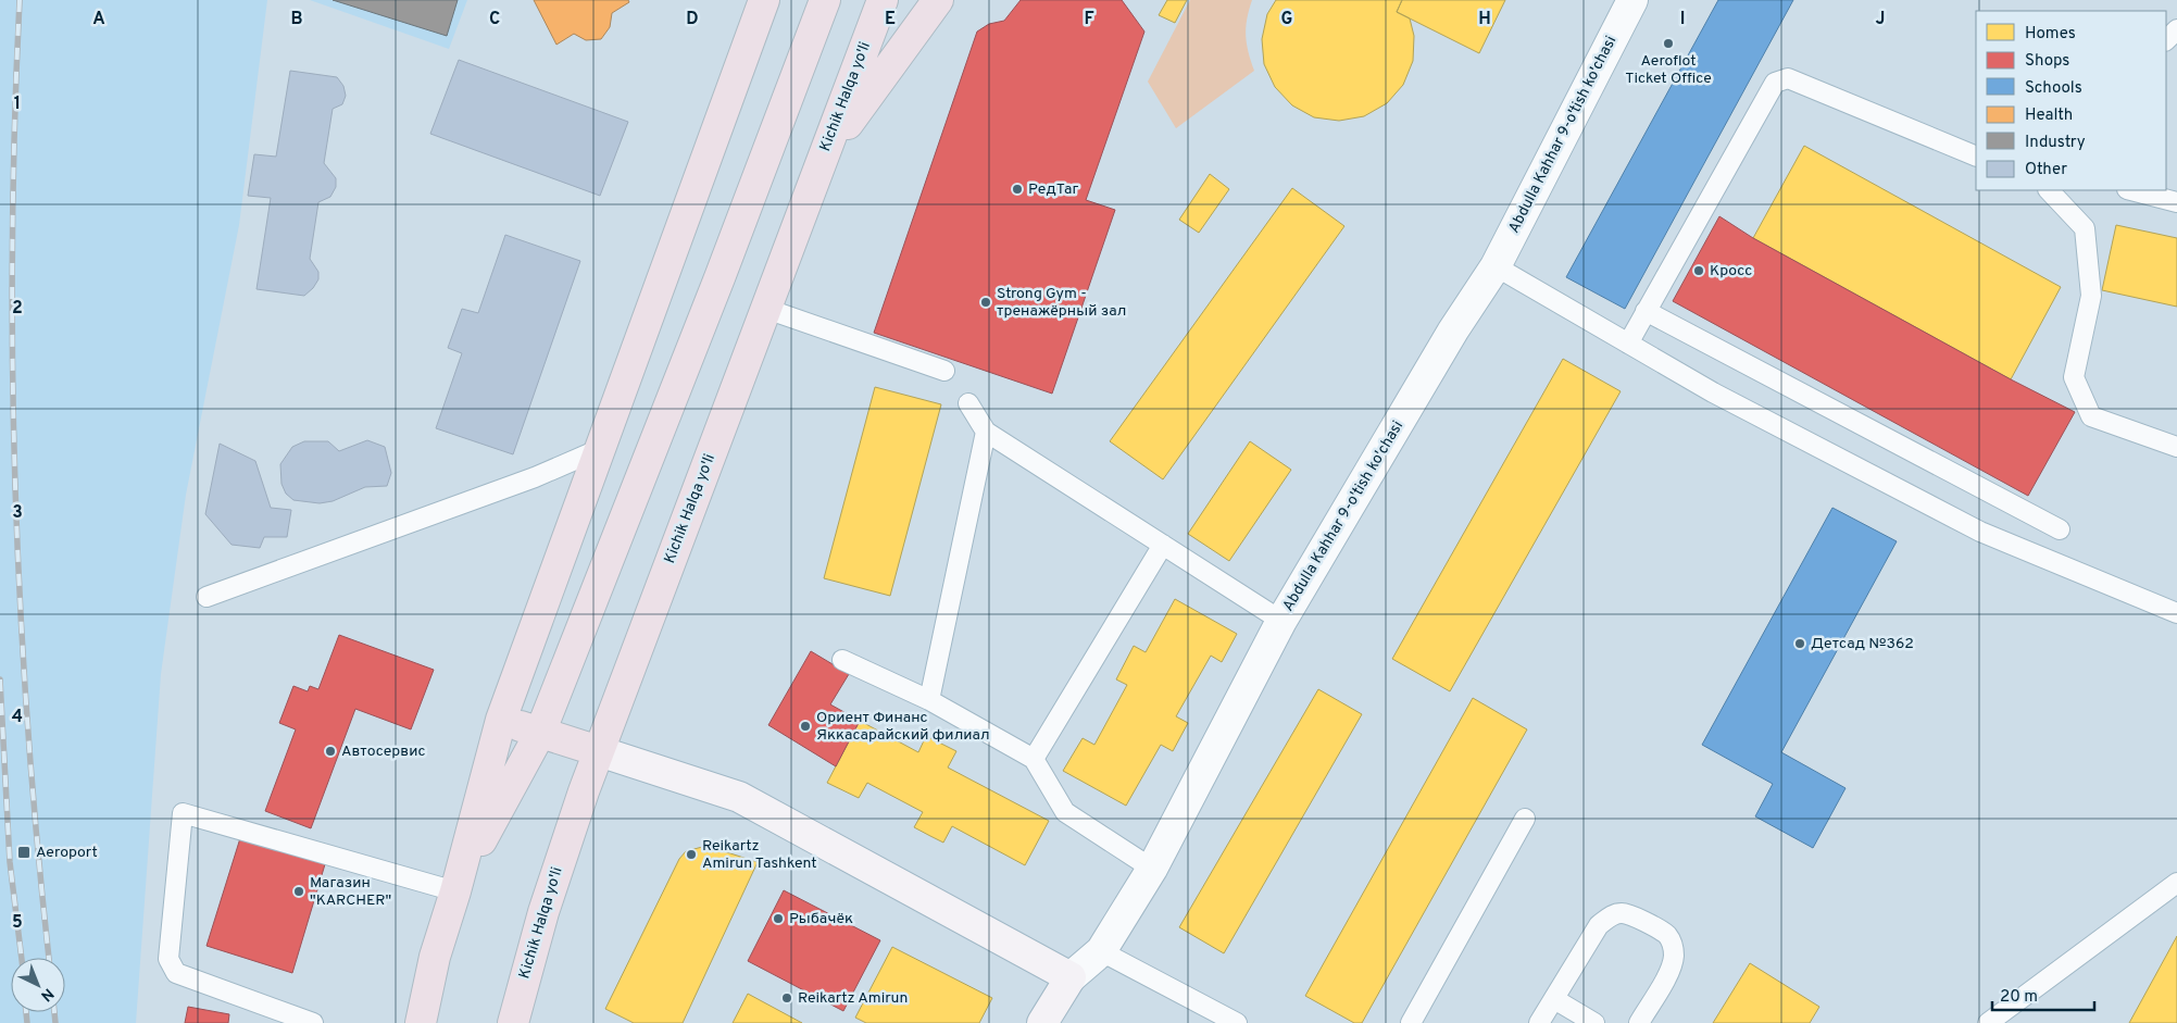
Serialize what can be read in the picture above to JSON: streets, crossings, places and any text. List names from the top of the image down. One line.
{"streets":{"highway":["Kichik Halqa yo'li"],"street":["Abdulla Kahhar 9-o'tish ko'chasi"]},"places":{"other":["Aeroflot Ticket Office","РедТаг","Кросс","Strong Gym - тренажёрный зал","Детсад №362","Ориент Финанс Яккасарайский филиал","Автосервис","Reikartz Amirun Tashkent","Магазин \"KARCHER\"","Рыбачёк","Reikartz Amirun"],"transit":["Aeroport"]},"legend":["Homes","Shops","Schools","Health","Industry","Other"],"scale_bar":"20 m","north":"bottom right","grid":{"columns":["A","B","C","D","E","F","G","H","I","J"],"rows":["1","2","3","4","5"]}}
